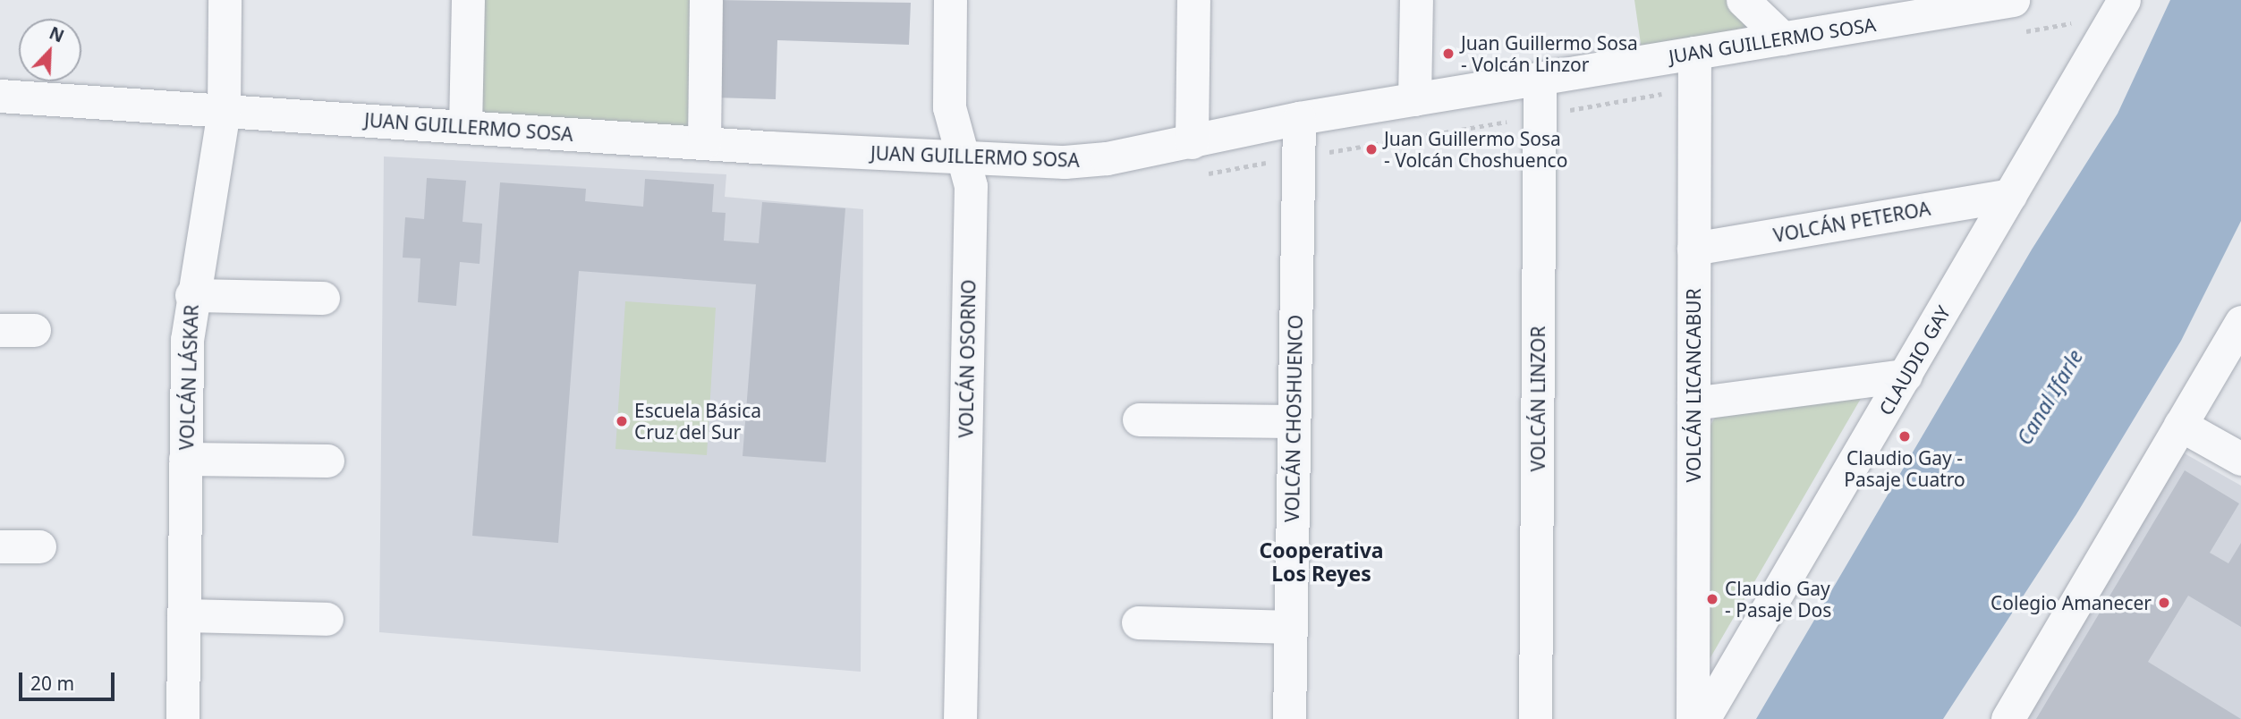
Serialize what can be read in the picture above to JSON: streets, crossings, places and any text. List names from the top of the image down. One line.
{"streets":{"street":["JUAN GUILLERMO SOSA","VOLCÁN PETEROA","VOLCÁN OSORNO","CLAUDIO GAY","VOLCÁN LÁSKAR","VOLCÁN LICANCABUR","VOLCÁN LINZOR","VOLCÁN CHOSHUENCO"]},"crossings":[["JUAN GUILLERMO SOSA","VOLCÁN OSORNO"],["JUAN GUILLERMO SOSA","VOLCÁN LÁSKAR"],["JUAN GUILLERMO SOSA","VOLCÁN LICANCABUR"],["JUAN GUILLERMO SOSA","VOLCÁN LINZOR"],["JUAN GUILLERMO SOSA","VOLCÁN CHOSHUENCO"],["VOLCÁN PETEROA","CLAUDIO GAY"],["VOLCÁN PETEROA","VOLCÁN LICANCABUR"]],"districts":["Cooperativa Los Reyes"],"water":["Canal Ifarle"],"places":["Juan Guillermo Sosa - Volcán Linzor","Juan Guillermo Sosa - Volcán Choshuenco","Escuela Básica Cruz del Sur","Claudio Gay - Pasaje Cuatro","Claudio Gay - Pasaje Dos","Colegio Amanecer"],"scale_bar":"20 m","north":"top right"}
